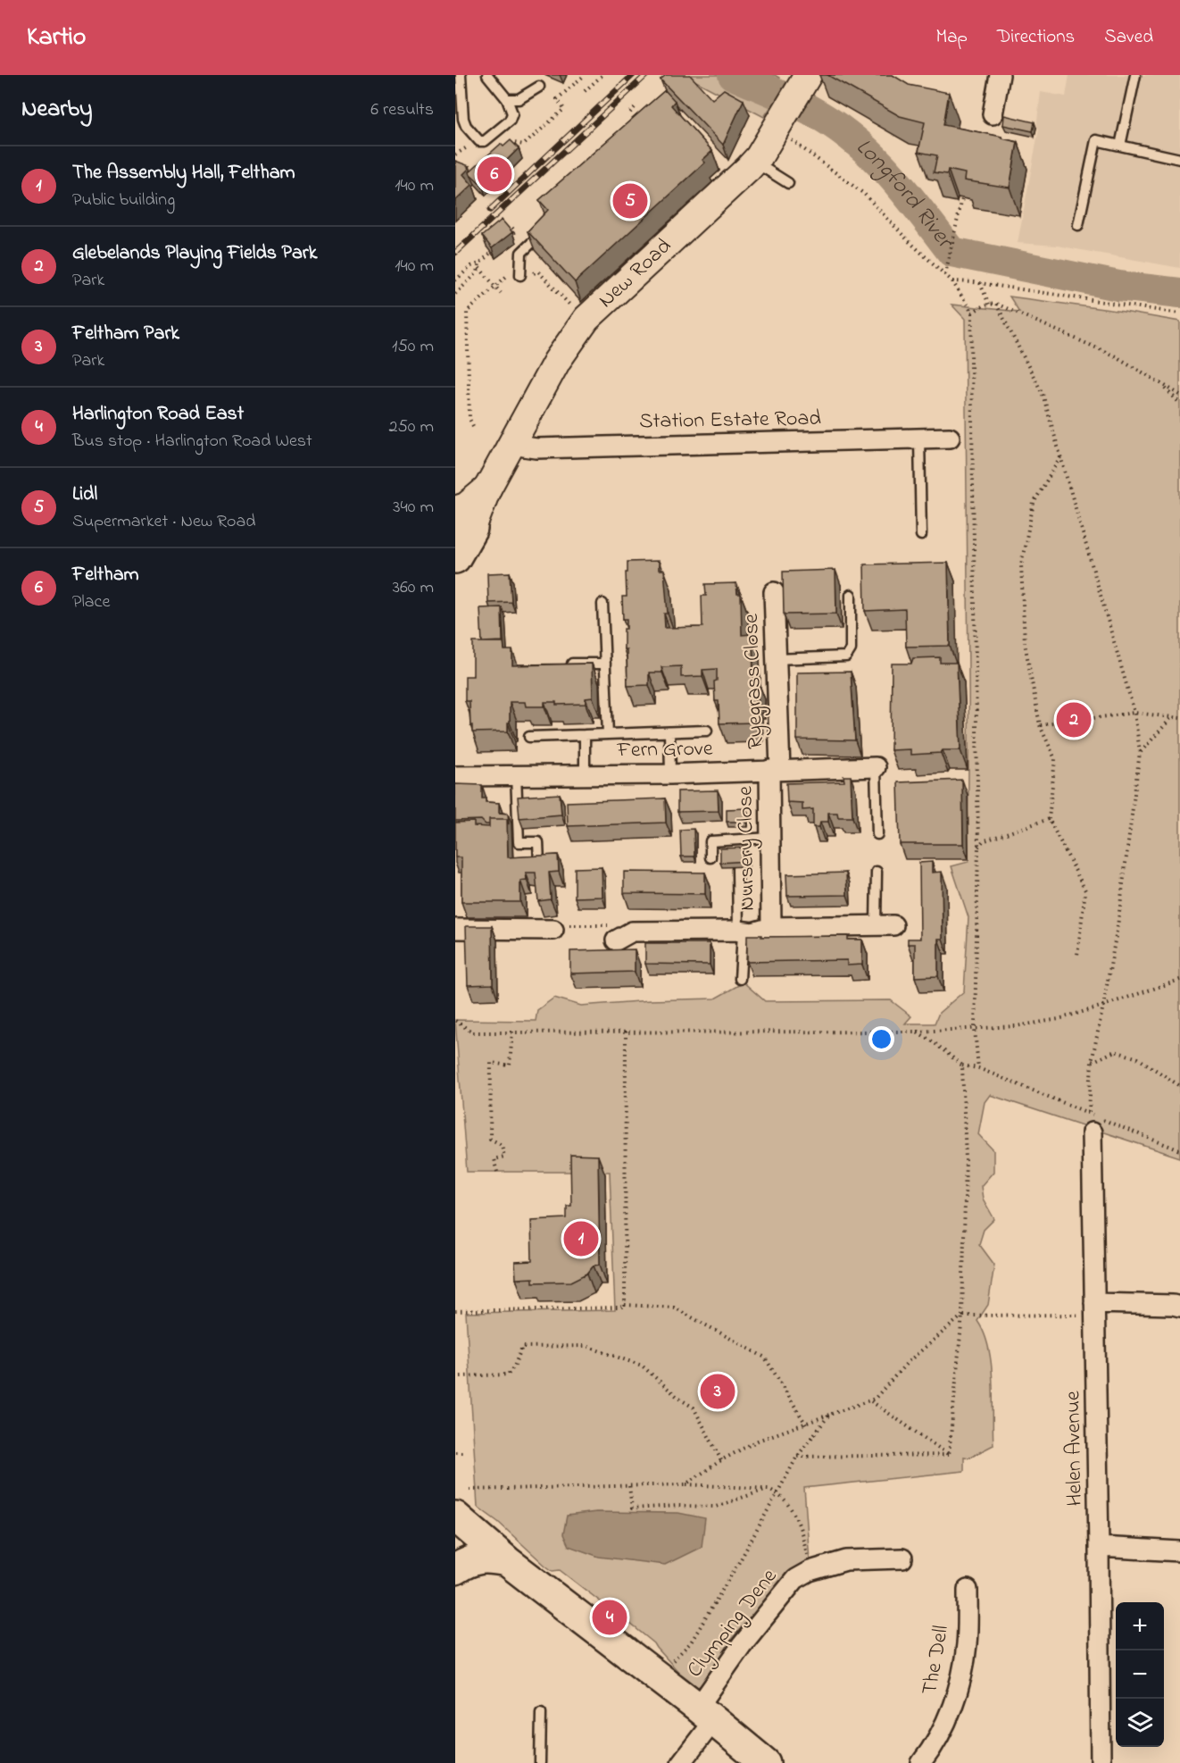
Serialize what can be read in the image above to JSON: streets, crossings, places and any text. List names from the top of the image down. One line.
{"streets":{"main road":["New Road"],"street":["Station Estate Road","Ryegrass Close","Fern Grove","Nursery Close","Helen Avenue","Clymping Dene","The Dell"]},"crossings":[["New Road","Station Estate Road"],["Ryegrass Close","Fern Grove"],["Ryegrass Close","Nursery Close"],["Fern Grove","Nursery Close"]],"water":["Longford River"],"page":{"header":"Kartio","nav":["Map","Directions","Saved"],"heading":["Nearby","6 results"],"list":[{"mark":"1","name":"The Assembly Hall, Feltham","note":"Public building","value":"140 m"},{"mark":"2","name":"Glebelands Playing Fields Park","note":"Park","value":"140 m"},{"mark":"3","name":"Feltham Park","note":"Park","value":"150 m"},{"mark":"4","name":"Harlington Road East","note":"Bus stop · Harlington Road West","value":"250 m"},{"mark":"5","name":"Lidl","note":"Supermarket · New Road","value":"340 m"},{"mark":"6","name":"Feltham","note":"Place","value":"360 m"}],"pins":["6","5","2","1","3","4"],"map_buttons":["+","−"]}}
